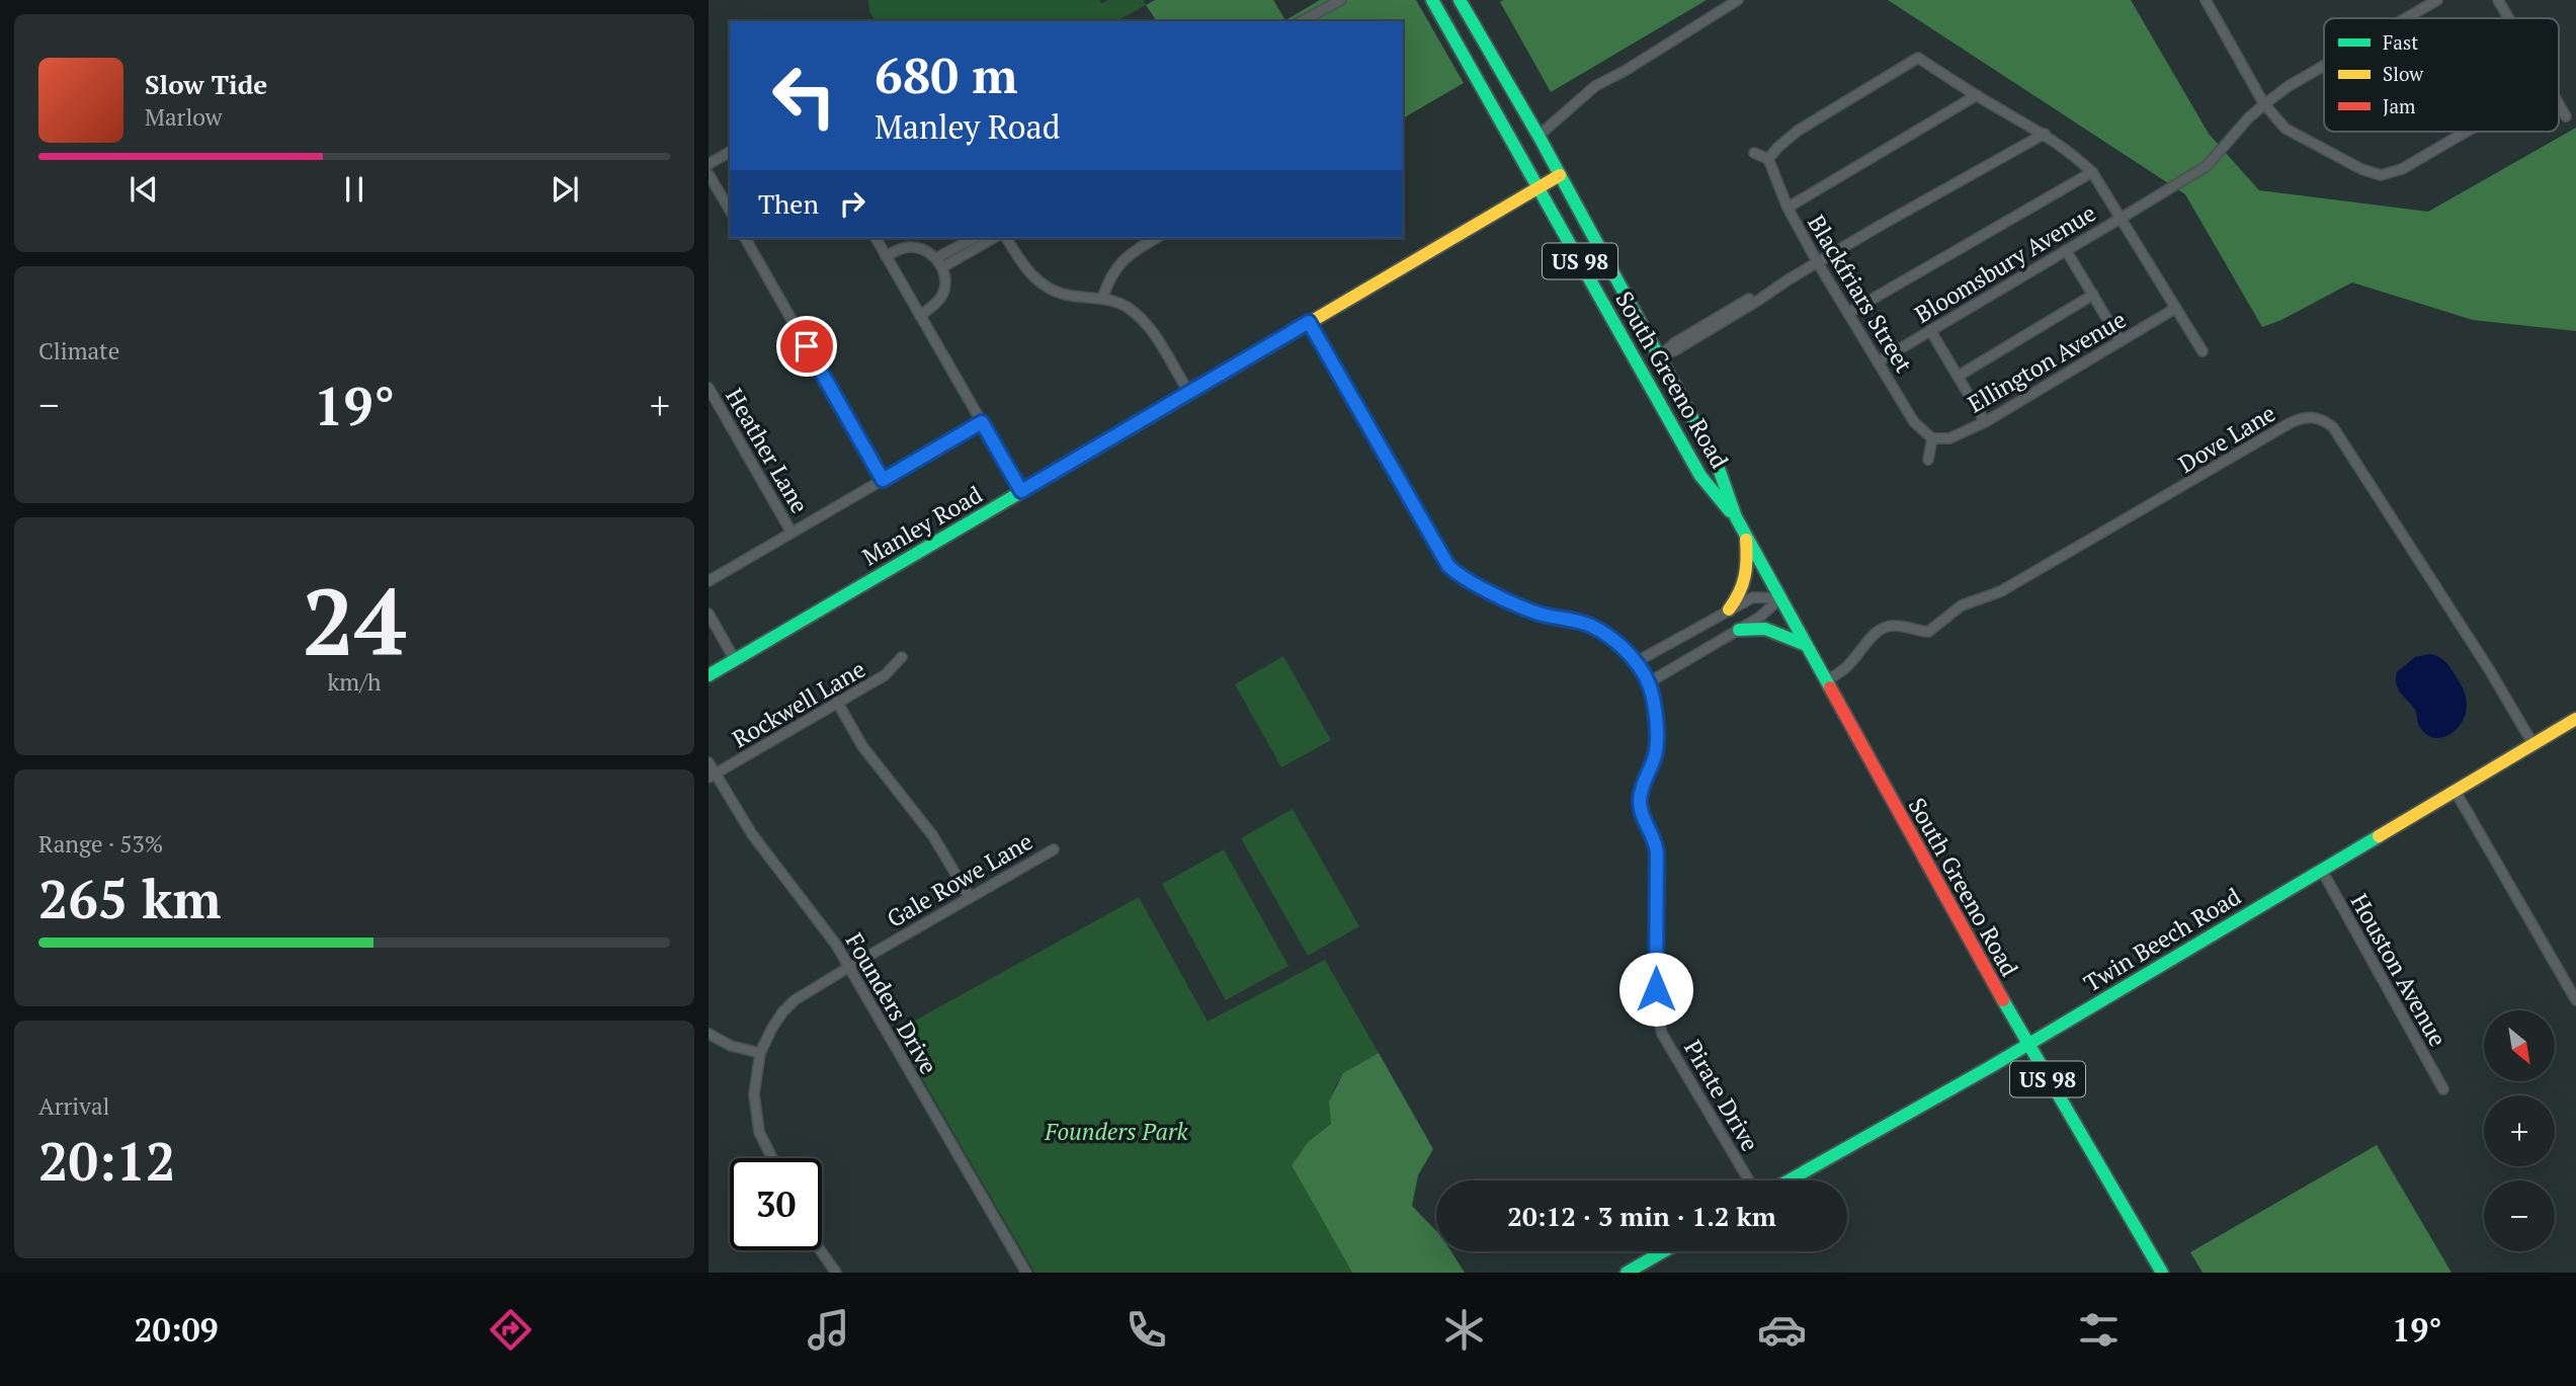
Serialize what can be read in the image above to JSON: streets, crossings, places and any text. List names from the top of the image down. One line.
{"streets":{"main road":["US 98","South Greeno Road","Manley Road","Twin Beech Road"],"street":["Bloomsbury Avenue","Blackfriars Street","Ellington Avenue","Dove Lane","Heather Lane","Rockwell Lane","Gale Rowe Lane","Houston Avenue","Founders Drive","Pirate Drive"]},"crossings":[["Bloomsbury Avenue","Blackfriars Street"],["Blackfriars Street","Ellington Avenue"],["South Greeno Road","Dove Lane"],["South Greeno Road","Manley Road"],["South Greeno Road","Twin Beech Road"],["Dove Lane","Twin Beech Road"],["Manley Road","Pirate Drive"],["Rockwell Lane","Founders Drive"],["Gale Rowe Lane","Founders Drive"],["Twin Beech Road","Houston Avenue"]],"parks":["Founders Park"],"legend":["Fast","Slow","Jam"],"north":"bottom right","page":{"turn":["680 m","Manley Road"],"song":["Slow Tide","Marlow"],"then":"Then","tile":["Climate",["24","km/h"],["Range · 53%","265 km"],["Arrival","20:12"]],"heat":["−","19°","+"],"map_buttons":["+","−"],"limit":"30","trip":"20:12 · 3 min · 1.2 km","tabs":["20:09","19°"]}}
